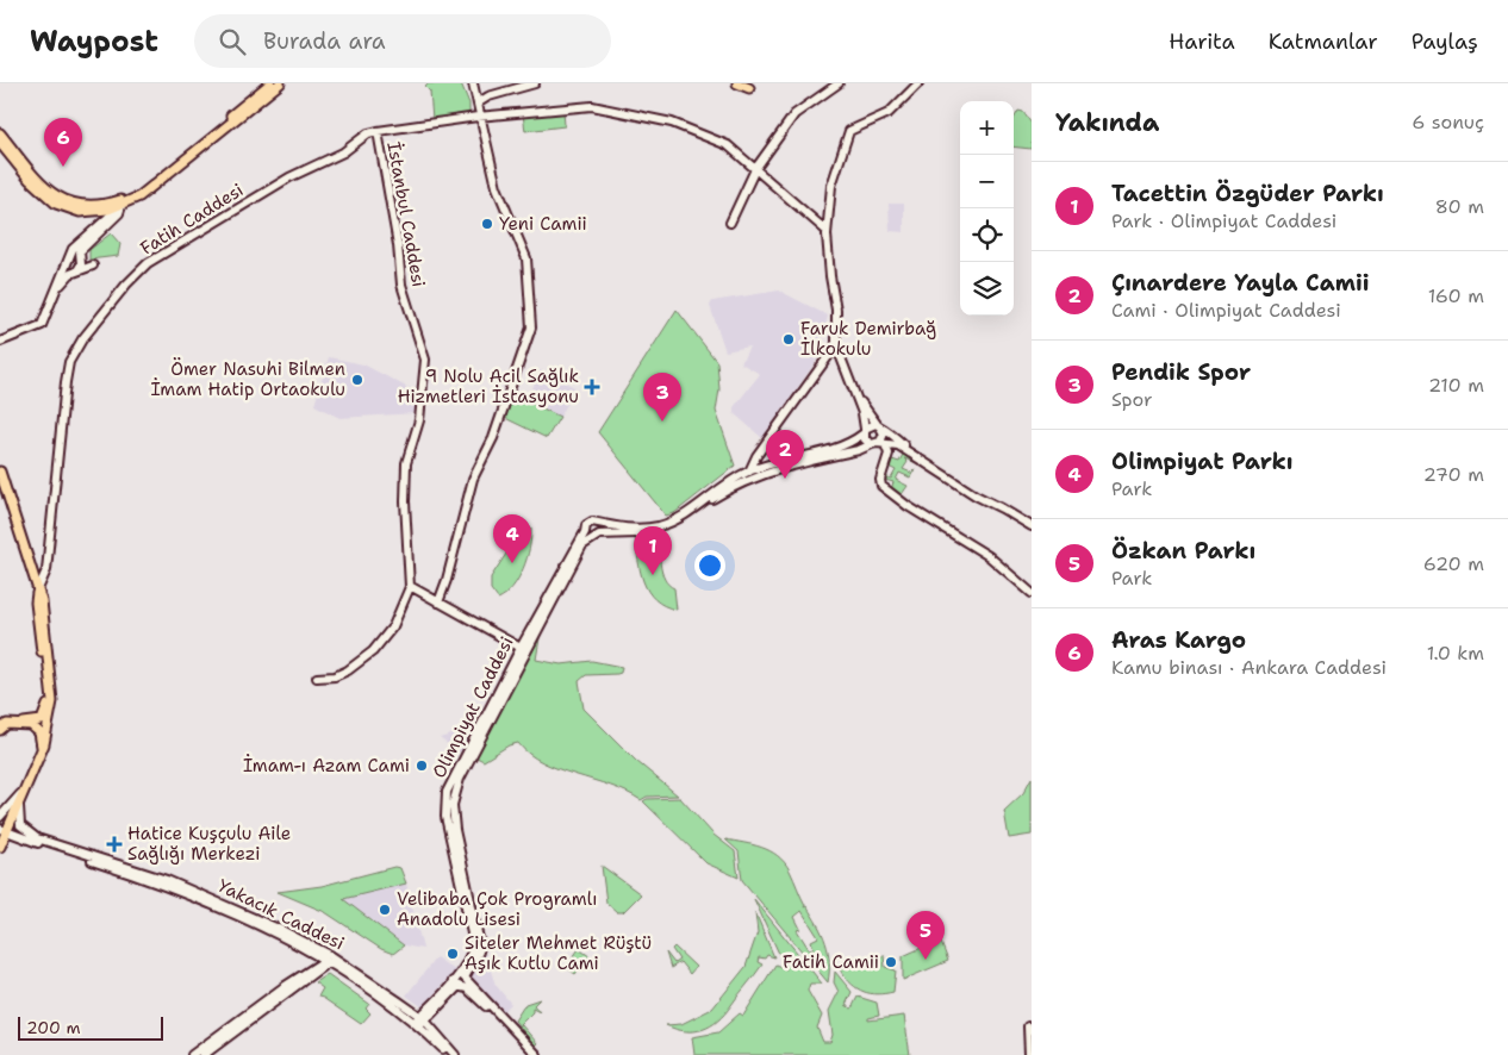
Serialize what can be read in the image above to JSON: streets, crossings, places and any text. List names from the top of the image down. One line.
{"streets":{"main road":["Yakacık Caddesi"],"street":["İstanbul Caddesi","Fatih Caddesi","Olimpiyat Caddesi"]},"crossings":[["İstanbul Caddesi","Fatih Caddesi"],["Fatih Caddesi","Yakacık Caddesi"],["Olimpiyat Caddesi","Yakacık Caddesi"]],"places":{"other":["Yeni Camii","Faruk Demirbağ İlkokulu","Ömer Nasuhi Bilmen İmam Hatip Ortaokulu","İmam-ı Azam Cami","Velibaba Çok Programlı Anadolu Lisesi","Siteler Mehmet Rüştü Aşık Kutlu Cami","Fatih Camii"],"health":["9 Nolu Acil Sağlık Hizmetleri İstasyonu","Hatice Kuşçulu Aile Sağlığı Merkezi"]},"scale_bar":"200 m","page":{"header":"Waypost","search":"Burada ara","nav":["Harita","Katmanlar","Paylaş"],"heading":["Yakında","6 sonuç"],"map_buttons":["+","−"],"pins":["6","3","2","4","1","5"],"list":[{"mark":"1","name":"Tacettin Özgüder Parkı","note":"Park · Olimpiyat Caddesi","value":"80 m"},{"mark":"2","name":"Çınardere Yayla Camii","note":"Cami · Olimpiyat Caddesi","value":"160 m"},{"mark":"3","name":"Pendik Spor","note":"Spor","value":"210 m"},{"mark":"4","name":"Olimpiyat Parkı","note":"Park","value":"270 m"},{"mark":"5","name":"Özkan Parkı","note":"Park","value":"620 m"},{"mark":"6","name":"Aras Kargo","note":"Kamu binası · Ankara Caddesi","value":"1.0 km"}],"scale":"200 m"}}
